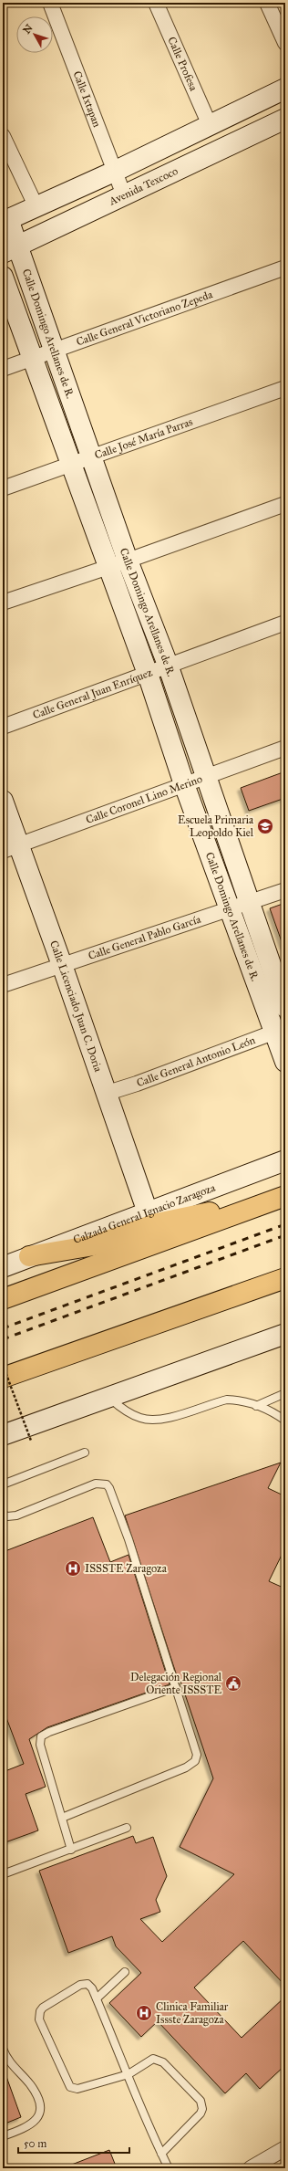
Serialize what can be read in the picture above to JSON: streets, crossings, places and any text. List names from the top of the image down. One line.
{"streets":{"street":["Calle Profesa","Calle Ixtapan","Avenida Texcoco","Calle General Victoriano Zepeda","Calle Domingo Arellanes de R.","Calle José María Parras","Calle General Juan Enríquez","Calle Coronel Lino Merino","Calle General Pablo García","Calle Licenciado Juan C. Doria","Calle General Antonio León","Calzada General Ignacio Zaragoza"]},"crossings":[["Calle Ixtapan","Avenida Texcoco"],["Avenida Texcoco","Calle Domingo Arellanes de R."],["Calle General Victoriano Zepeda","Calle Domingo Arellanes de R."],["Calle Domingo Arellanes de R.","Calle José María Parras"],["Calle Domingo Arellanes de R.","Calle General Juan Enríquez"],["Calle Domingo Arellanes de R.","Calle Coronel Lino Merino"],["Calle Domingo Arellanes de R.","Calle General Pablo García"],["Calle Domingo Arellanes de R.","Calle General Antonio León"],["Calle Coronel Lino Merino","Calle Licenciado Juan C. Doria"],["Calle General Pablo García","Calle Licenciado Juan C. Doria"],["Calle Licenciado Juan C. Doria","Calle General Antonio León"],["Calle Licenciado Juan C. Doria","Calzada General Ignacio Zaragoza"]],"places":{"school or university":["Escuela Primaria Leopoldo Kiel"],"hospital":["ISSSTE Zaragoza","Clinica Familiar Issste Zaragoza"],"public building":["Delegación Regional Oriente ISSSTE"]},"scale_bar":"50 m","north":"top left"}
